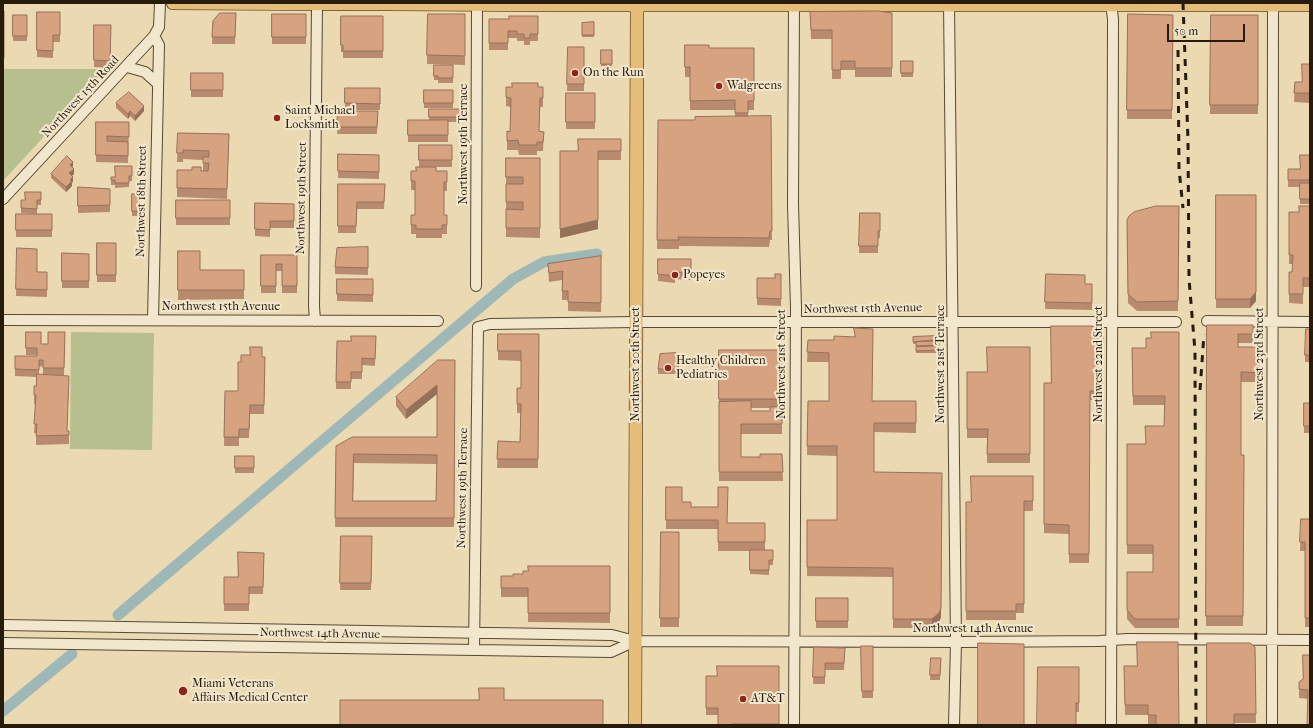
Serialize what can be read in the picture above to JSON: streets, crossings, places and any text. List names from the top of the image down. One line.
{"streets":{"main road":["Northwest 20th Street"],"street":["Northwest 15th Road","Northwest 19th Terrace","Northwest 19th Street","Northwest 18th Street","Northwest 15th Avenue","Northwest 21st Street","Northwest 21st Terrace","Northwest 22nd Street","Northwest 23rd Street","Northwest 14th Avenue"]},"crossings":[["Northwest 15th Road","Northwest 18th Street"],["Northwest 19th Terrace","Northwest 15th Avenue"],["Northwest 19th Terrace","Northwest 14th Avenue"],["Northwest 19th Street","Northwest 15th Avenue"],["Northwest 18th Street","Northwest 15th Avenue"],["Northwest 15th Avenue","Northwest 20th Street"],["Northwest 15th Avenue","Northwest 21st Street"],["Northwest 15th Avenue","Northwest 21st Terrace"],["Northwest 15th Avenue","Northwest 22nd Street"],["Northwest 20th Street","Northwest 14th Avenue"],["Northwest 21st Street","Northwest 14th Avenue"],["Northwest 21st Terrace","Northwest 14th Avenue"],["Northwest 22nd Street","Northwest 14th Avenue"],["Northwest 23rd Street","Northwest 14th Avenue"]],"places":["On the Run","Walgreens","Saint Michael Locksmith","Popeyes","Healthy Children Pediatrics","Miami Veterans Affairs Medical Center","AT&T"],"scale_bar":"50 m"}
